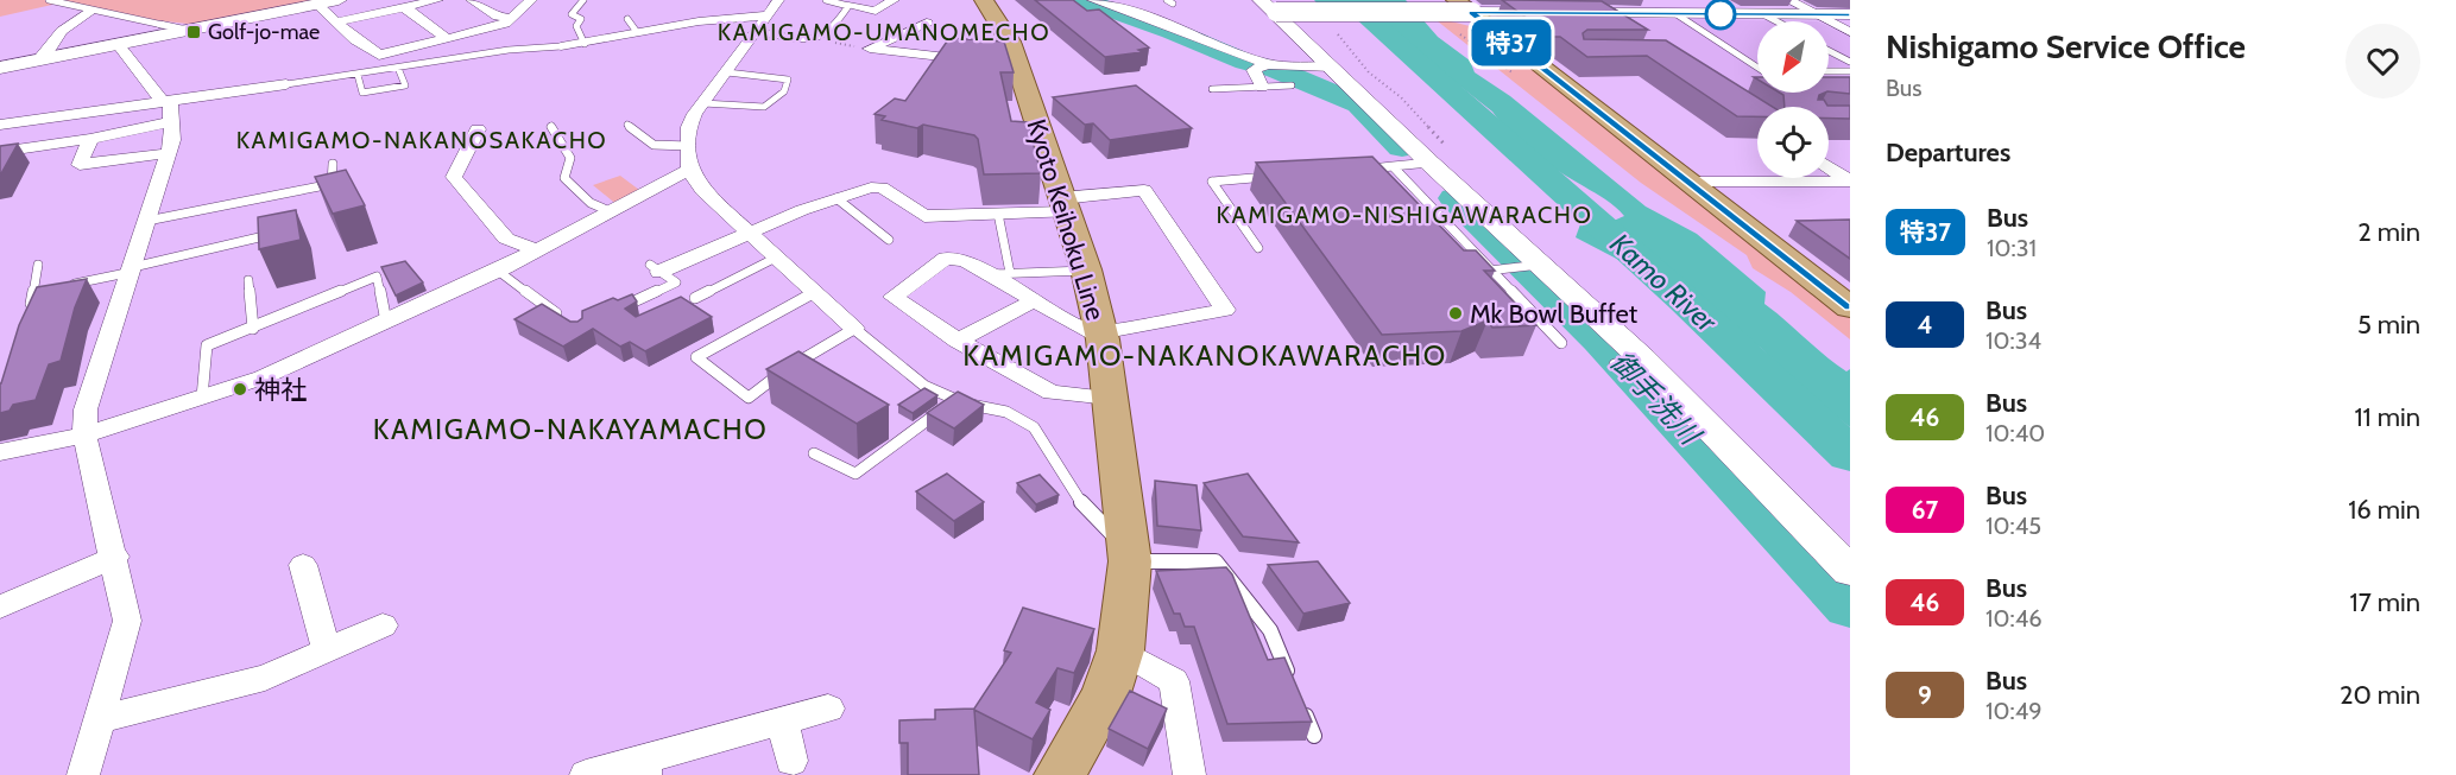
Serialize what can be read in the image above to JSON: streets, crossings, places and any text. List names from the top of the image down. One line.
{"streets":{"main road":["Kyoto Keihoku Line"]},"districts":["KAMIGAMO-UMANOMECHO","KAMIGAMO-NAKANOSAKACHO","KAMIGAMO-NISHIGAWARACHO","KAMIGAMO-NAKANOKAWARACHO","KAMIGAMO-NAKAYAMACHO"],"water":["Kamo River","御手洗川"],"places":{"transit":["Golf-jo-mae"],"other":["Mk Bowl Buffet","神社"]},"lines":["bus line 特37"],"north":"bottom left","page":{"on_map":"特37","heading":[["Nishigamo Service Office","Bus"],"Departures"],"list":[{"mark":"特37","name":"Bus","note":"10:31","value":"2 min"},{"mark":"4","name":"Bus","note":"10:34","value":"5 min"},{"mark":"46","name":"Bus","note":"10:40","value":"11 min"},{"mark":"67","name":"Bus","note":"10:45","value":"16 min"},{"mark":"46","name":"Bus","note":"10:46","value":"17 min"},{"mark":"9","name":"Bus","note":"10:49","value":"20 min"}]}}
